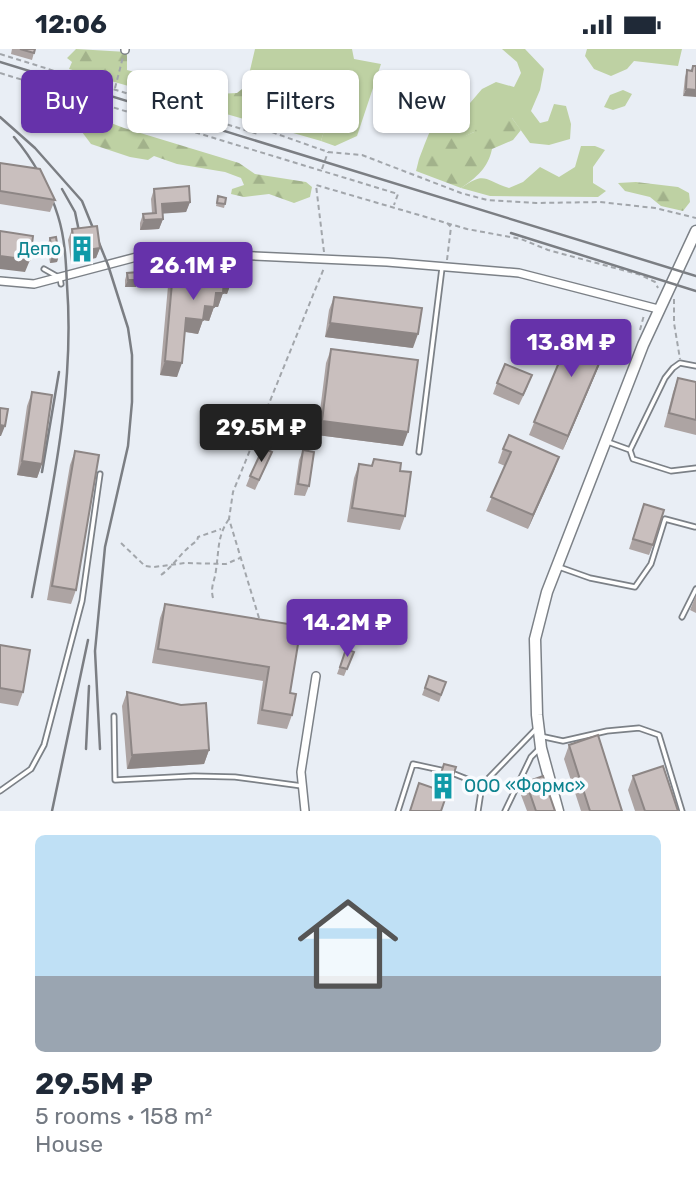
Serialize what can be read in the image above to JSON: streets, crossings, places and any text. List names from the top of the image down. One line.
{"places":{"building":["Депо","ООО «Формс»"]},"page":{"status":"12:06","chip":["Buy","Rent","Filters","New"],"price":["26.1M ₽","13.8M ₽","29.5M ₽","14.2M ₽"],"list":[{"name":"29.5M ₽","note":"5 rooms · 158 m² · House"}]}}
